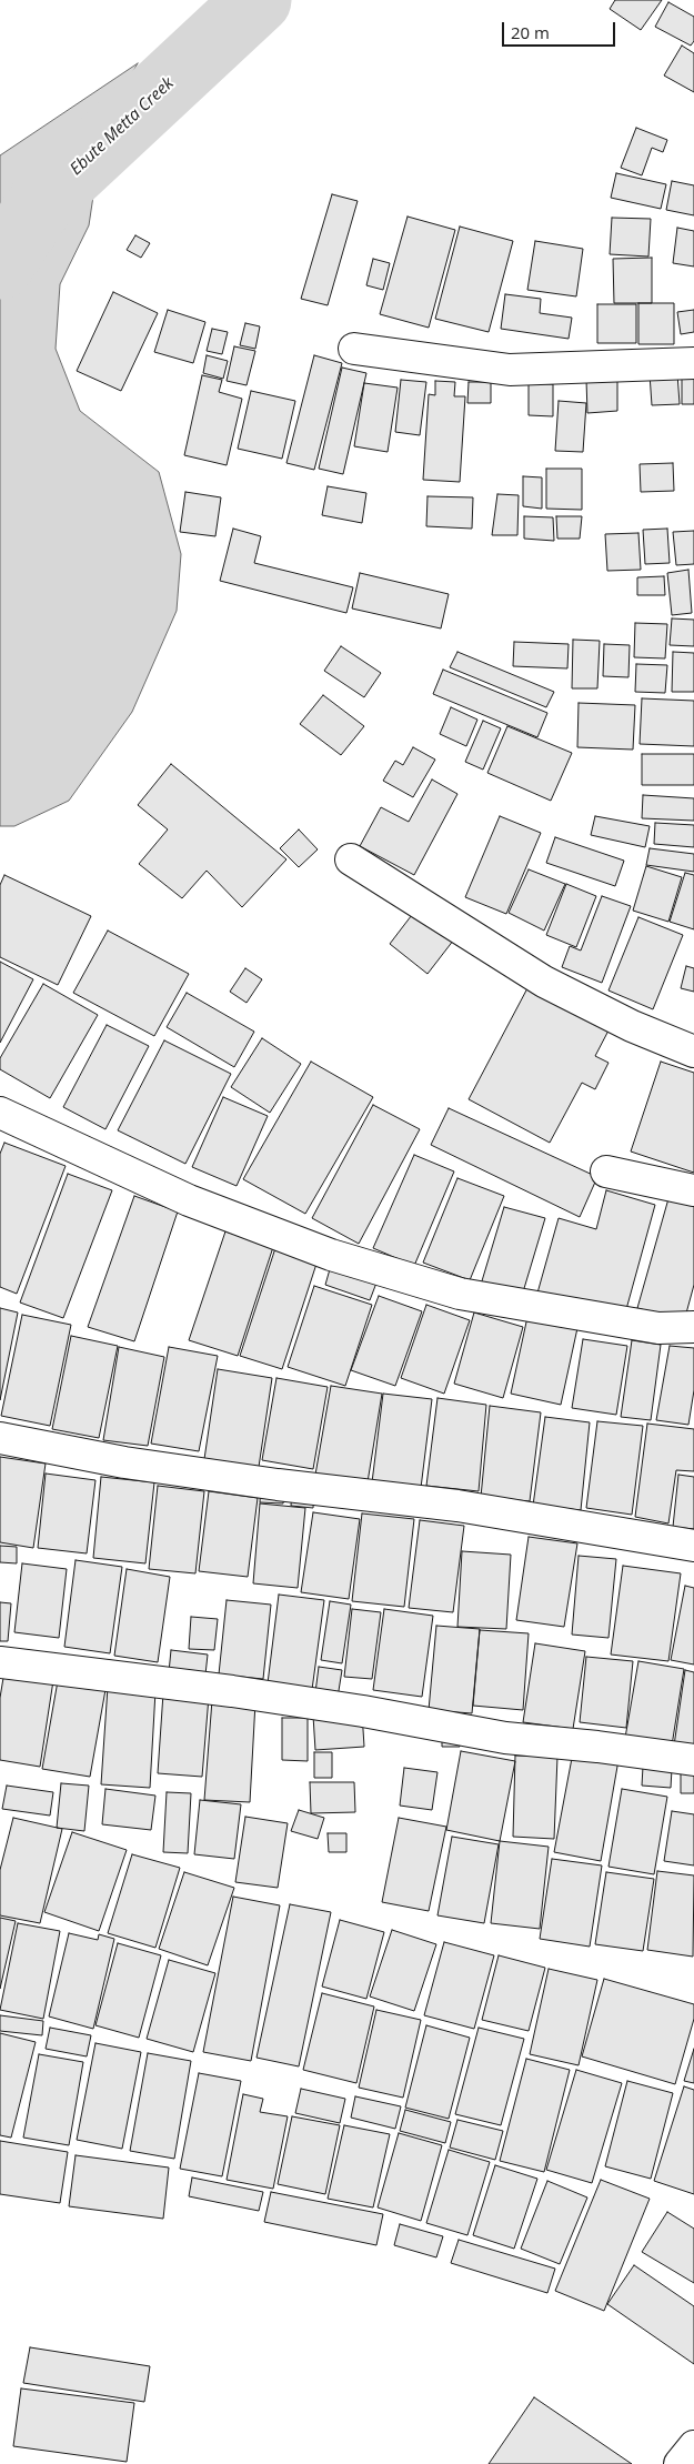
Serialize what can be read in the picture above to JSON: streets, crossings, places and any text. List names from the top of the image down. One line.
{"water":["Ebute Metta Creek"],"scale_bar":"20 m"}
